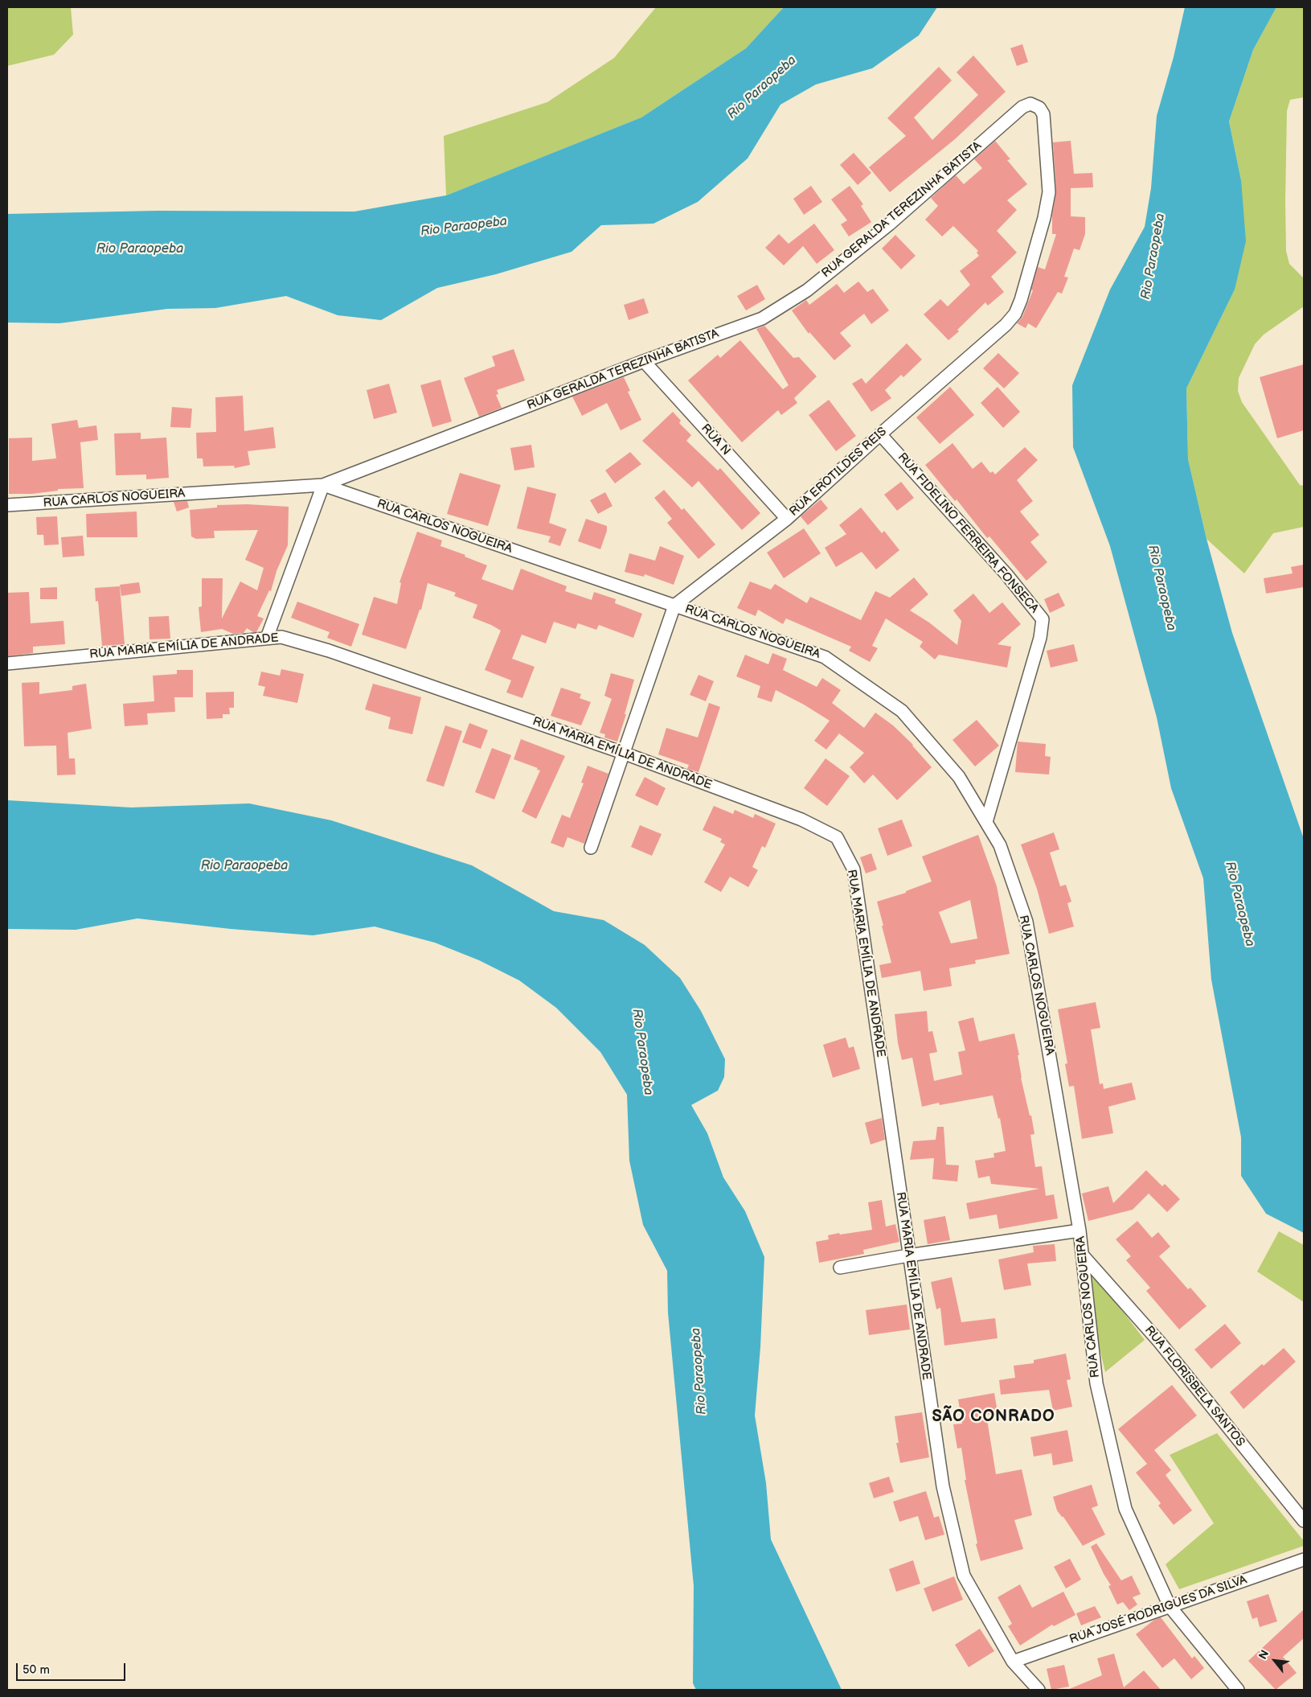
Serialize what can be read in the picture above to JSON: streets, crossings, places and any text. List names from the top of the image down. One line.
{"streets":{"street":["RUA GERALDA TEREZINHA BATISTA","RUA N","RUA EROTILDES REIS","RUA CARLOS NOGUEIRA","RUA FIDELINO FERREIRA FONSECA","RUA MARIA EMÍLIA DE ANDRADE","RUA FLORISBELA SANTOS","RUA JOSÉ RODRIGUES DA SILVA"]},"crossings":[["RUA GERALDA TEREZINHA BATISTA","RUA N"],["RUA GERALDA TEREZINHA BATISTA","RUA EROTILDES REIS"],["RUA GERALDA TEREZINHA BATISTA","RUA CARLOS NOGUEIRA"],["RUA N","RUA EROTILDES REIS"],["RUA EROTILDES REIS","RUA CARLOS NOGUEIRA"],["RUA EROTILDES REIS","RUA FIDELINO FERREIRA FONSECA"],["RUA CARLOS NOGUEIRA","RUA FIDELINO FERREIRA FONSECA"],["RUA CARLOS NOGUEIRA","RUA FLORISBELA SANTOS"],["RUA CARLOS NOGUEIRA","RUA JOSÉ RODRIGUES DA SILVA"],["RUA MARIA EMÍLIA DE ANDRADE","RUA JOSÉ RODRIGUES DA SILVA"]],"districts":["SÃO CONRADO"],"water":["Rio Paraopeba"],"scale_bar":"50 m","north":"top left"}
